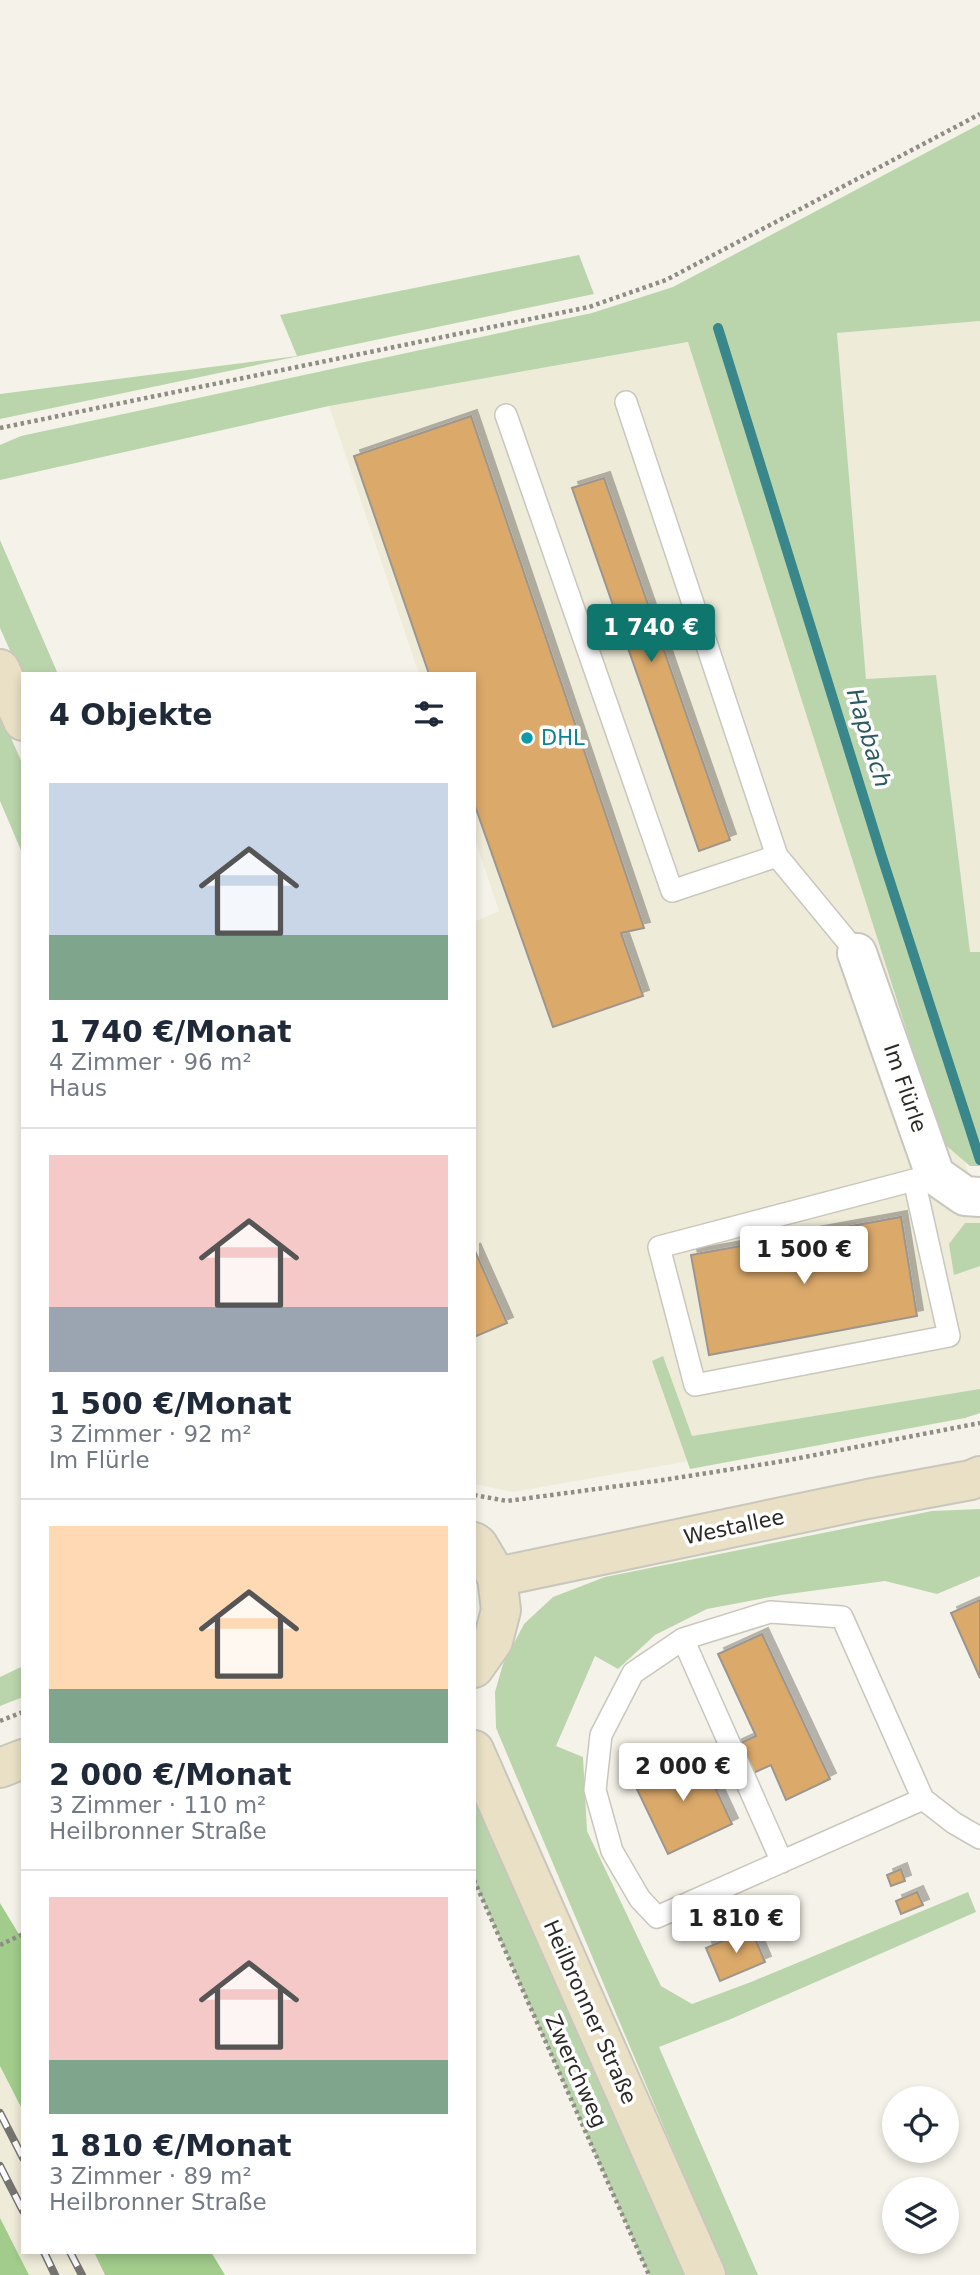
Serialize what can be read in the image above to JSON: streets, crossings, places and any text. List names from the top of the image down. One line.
{"streets":{"main road":["Westallee","Heilbronner Straße"],"street":["Im Flürle"],"path":["Zwerchweg"]},"water":["Hapbach"],"places":["DHL"],"page":{"price":["1 740 €","1 500 €","2 000 €","1 810 €"],"heading":"4 Objekte","list":[{"name":"1 740 €/Monat","note":"4 Zimmer · 96 m² · Haus"},{"name":"1 500 €/Monat","note":"3 Zimmer · 92 m² · Im Flürle"},{"name":"2 000 €/Monat","note":"3 Zimmer · 110 m² · Heilbronner Straße"},{"name":"1 810 €/Monat","note":"3 Zimmer · 89 m² · Heilbronner Straße"}]}}
